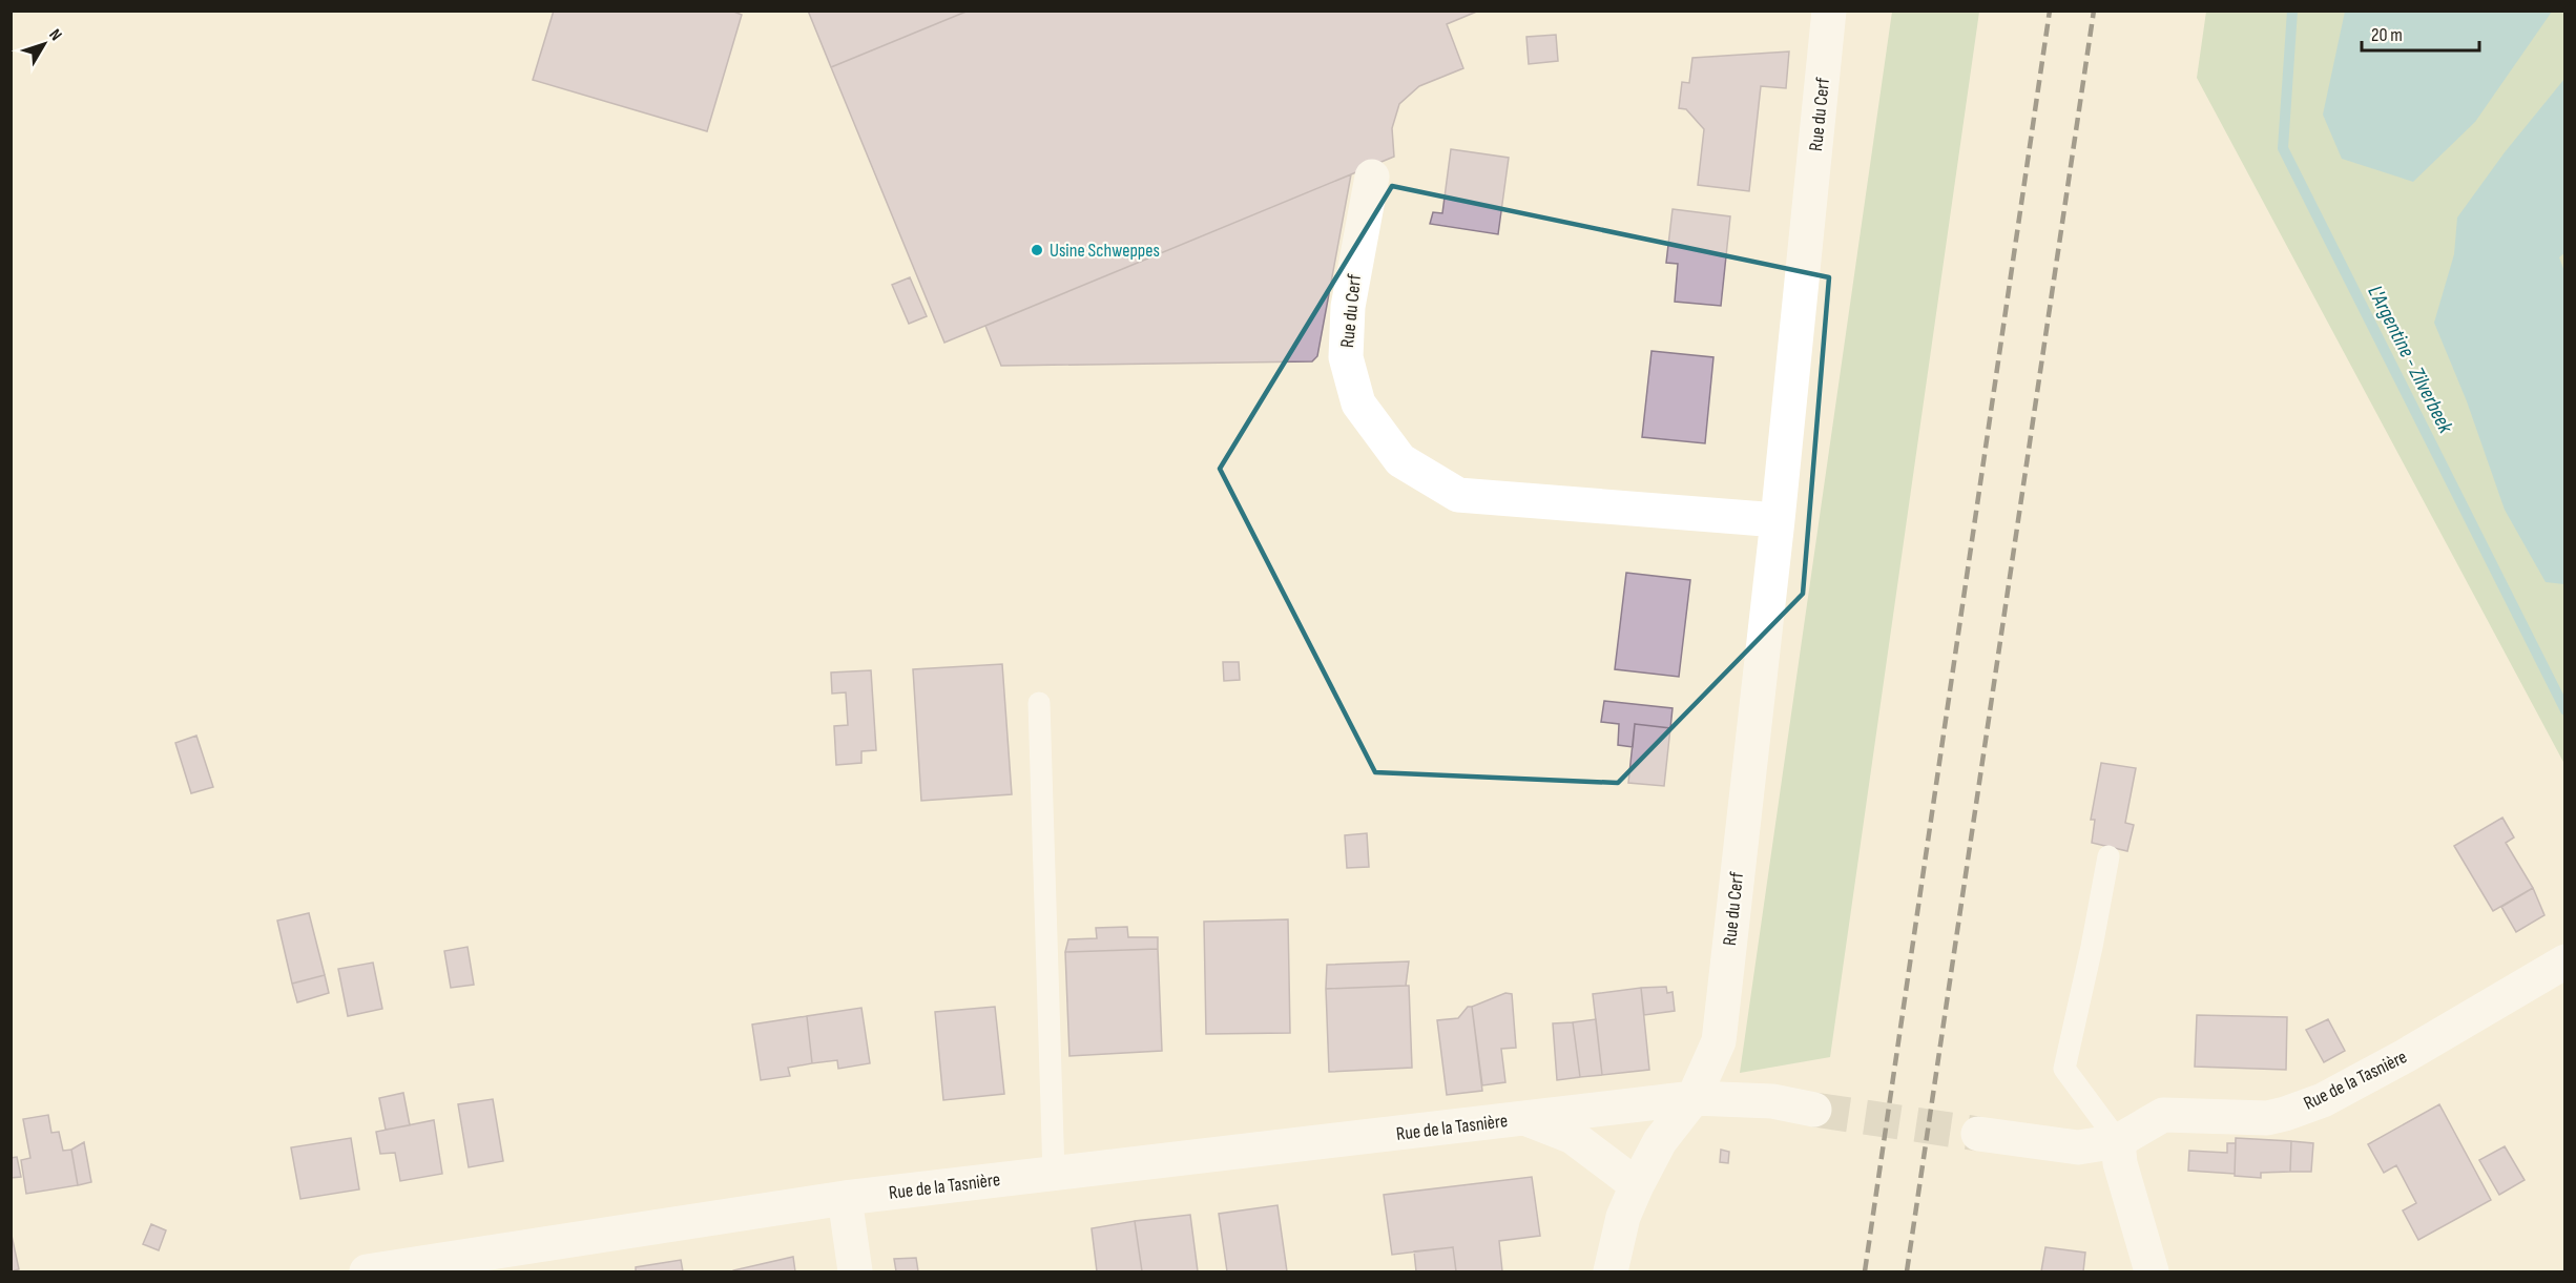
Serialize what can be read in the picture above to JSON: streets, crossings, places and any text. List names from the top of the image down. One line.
{"streets":{"street":["Rue du Cerf","Rue de la Tasnière"]},"crossings":[["Rue du Cerf","Rue de la Tasnière"]],"water":["L'Argentine - Zilverbeek"],"places":["Usine Schweppes"],"scale_bar":"20 m","north":"top right"}
